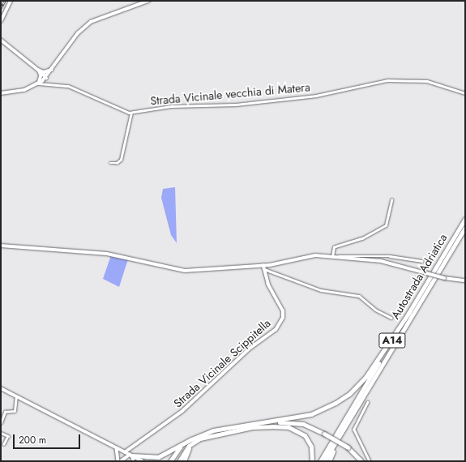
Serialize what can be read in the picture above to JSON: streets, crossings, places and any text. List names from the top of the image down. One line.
{"streets":{"highway":["Autostrada Adriatica","A14"],"street":["Strada Vicinale vecchia di Matera","Strada Vicinale Scippitella"]},"scale_bar":"200 m"}
